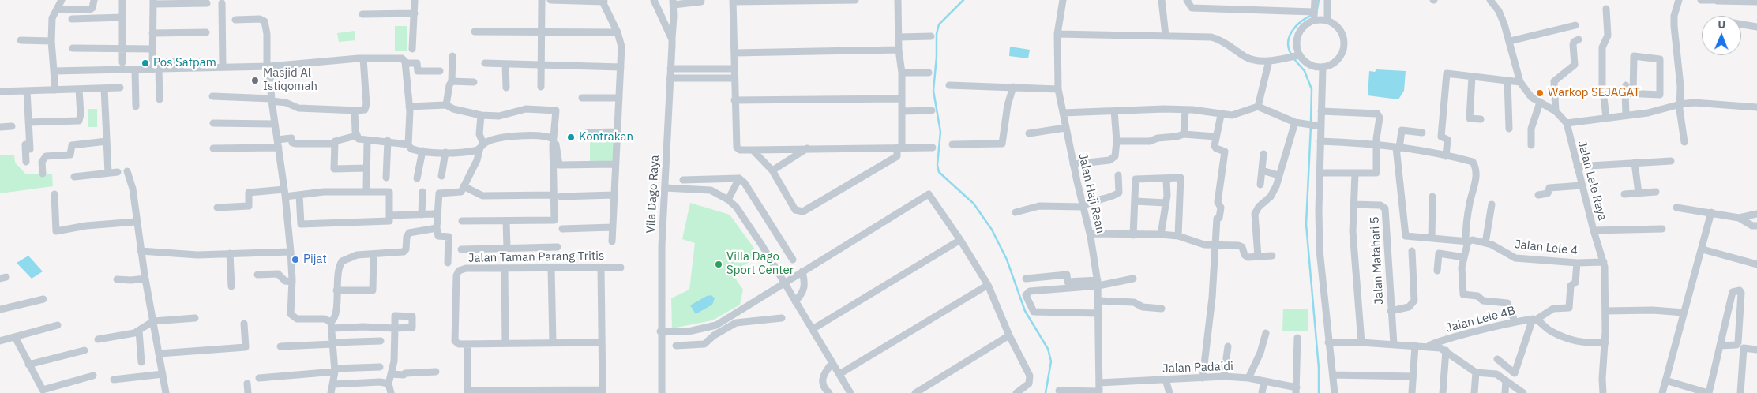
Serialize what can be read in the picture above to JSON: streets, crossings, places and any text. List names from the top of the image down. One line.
{"streets":{"street":["Jalan Lele Raya","Jalan Haji Rean","Vila Dago Raya","Jalan Lele 4","Jalan Taman Parang Tritis","Jalan Matahari 5","Jalan Lele 4B","Jalan Padaidi"]},"crossings":[["Jalan Lele Raya","Jalan Lele 4"],["Jalan Haji Rean","Jalan Padaidi"]],"places":["Pos Satpam","Masjid Al Istiqomah","Warkop SEJAGAT","Kontrakan","Pijat","Villa Dago Sport Center"],"north":"top"}
